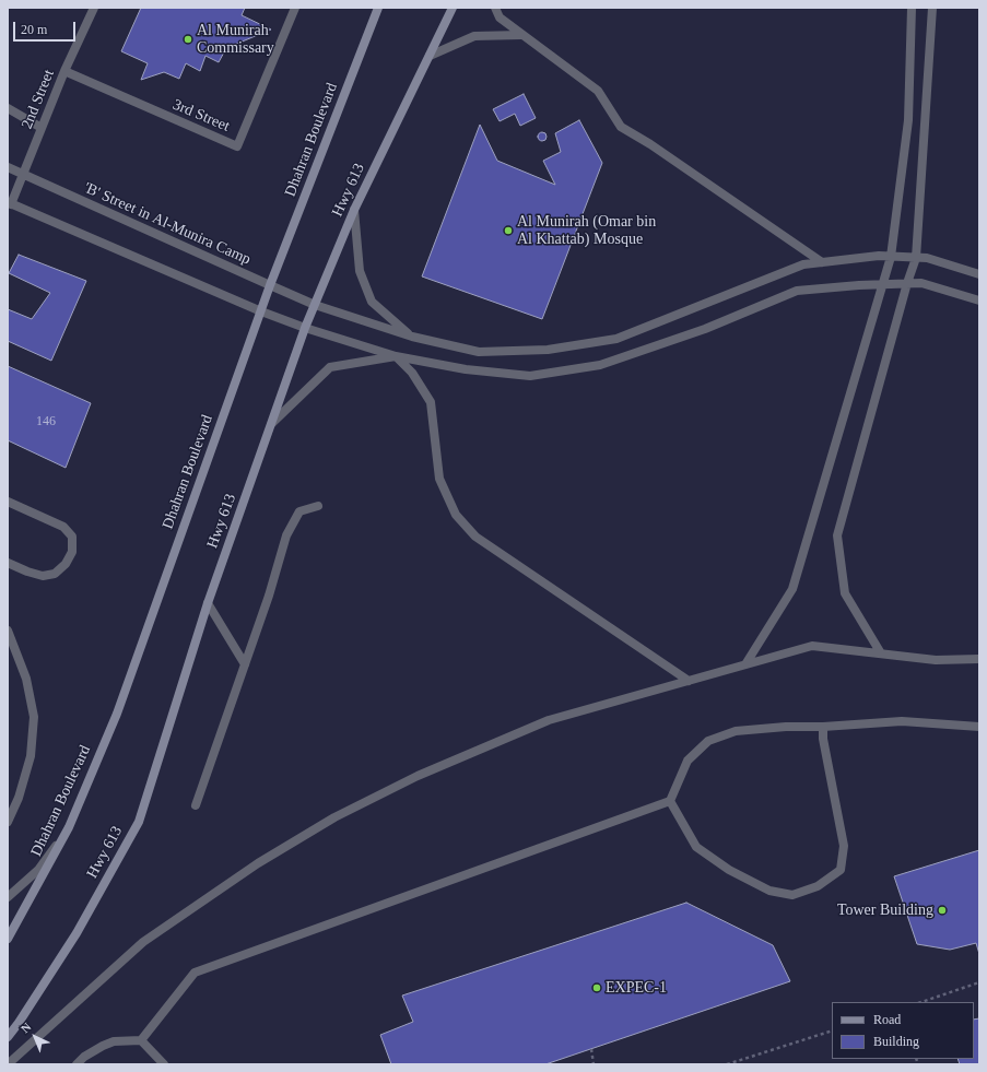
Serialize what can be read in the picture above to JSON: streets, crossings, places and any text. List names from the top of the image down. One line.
{"streets":{"main road":["Dhahran Boulevard","Hwy 613"],"street":["2nd Street","3rd Street","'B' Street in Al-Munira Camp"]},"crossings":[["2nd Street","3rd Street"],["2nd Street","'B' Street in Al-Munira Camp"],["Dhahran Boulevard","'B' Street in Al-Munira Camp"],["Hwy 613","'B' Street in Al-Munira Camp"]],"places":["Al Munirah Commissary","Al Munirah (Omar bin Al Khattab) Mosque","Tower Building","EXPEC-1"],"house_numbers":["146"],"legend":["Road","Building"],"scale_bar":"20 m","north":"top left"}
